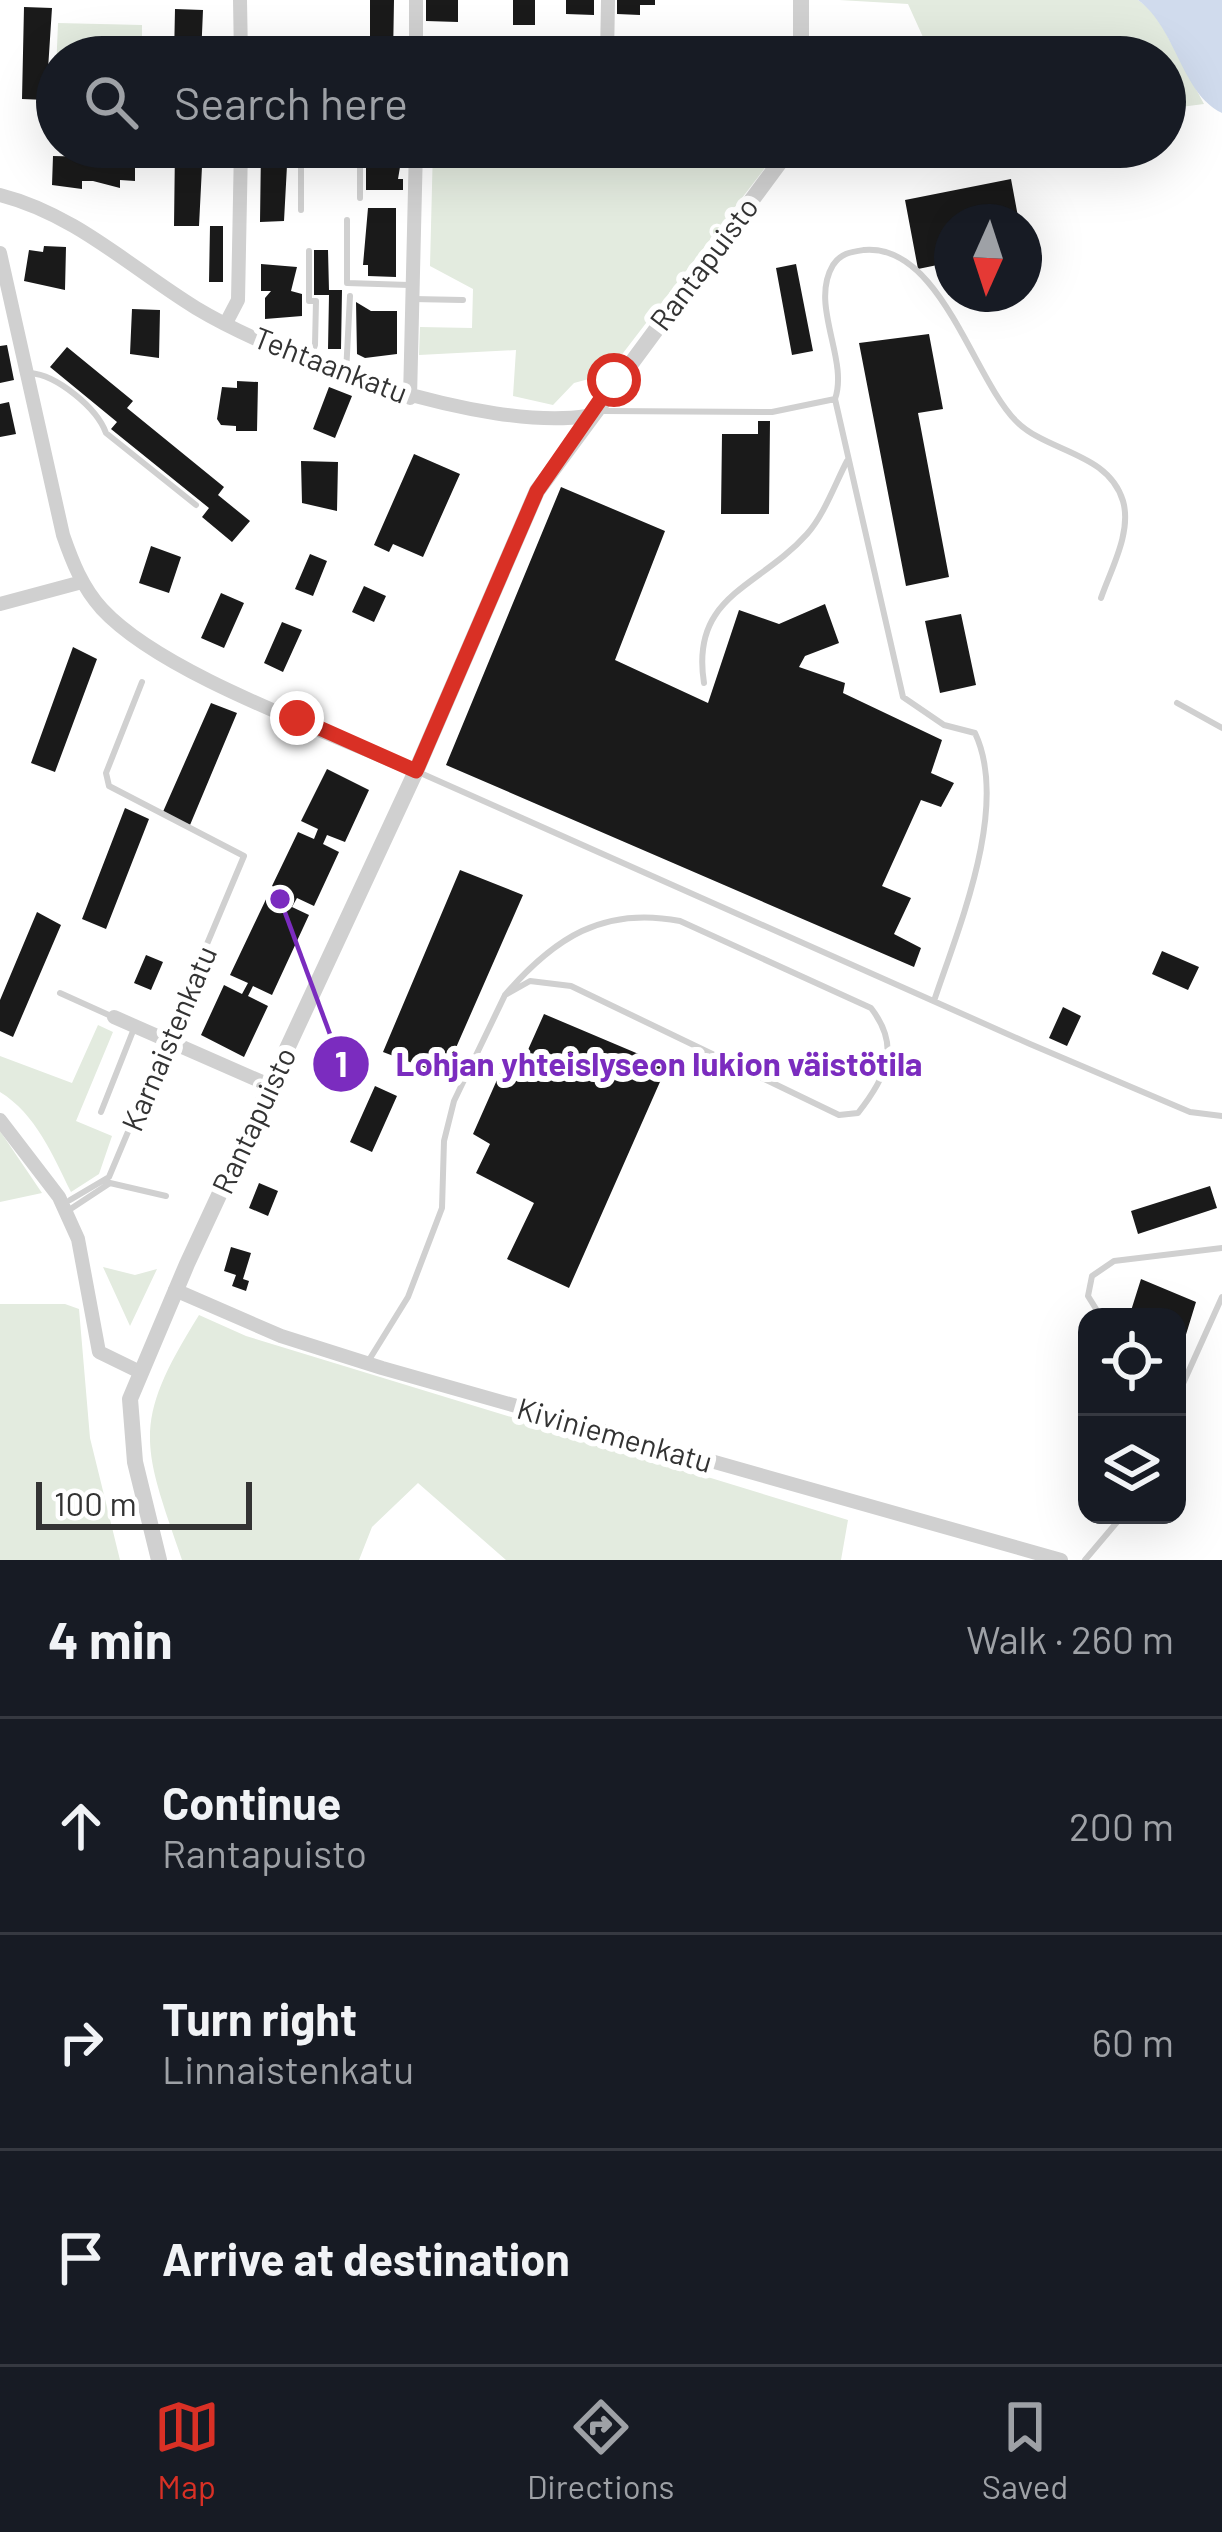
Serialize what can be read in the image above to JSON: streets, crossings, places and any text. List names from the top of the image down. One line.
{"streets":{"street":["Rantapuisto","Tehtaankatu","Kiviniemenkatu"],"lane":["Karnaistenkatu"]},"crossings":[["Rantapuisto","Tehtaankatu"],["Rantapuisto","Kiviniemenkatu"]],"places":["Lohjan yhteislyseon lukion väistötila"],"scale_bar":"100 m","north":"bottom","page":{"search":"Search here","scale":"100 m","heading":["4 min","Walk · 260 m"],"list":[["Continue","Rantapuisto","200 m"],["Turn right","Linnaistenkatu","60 m"],"Arrive at destination"],"nav":["Map","Directions","Saved"]}}
